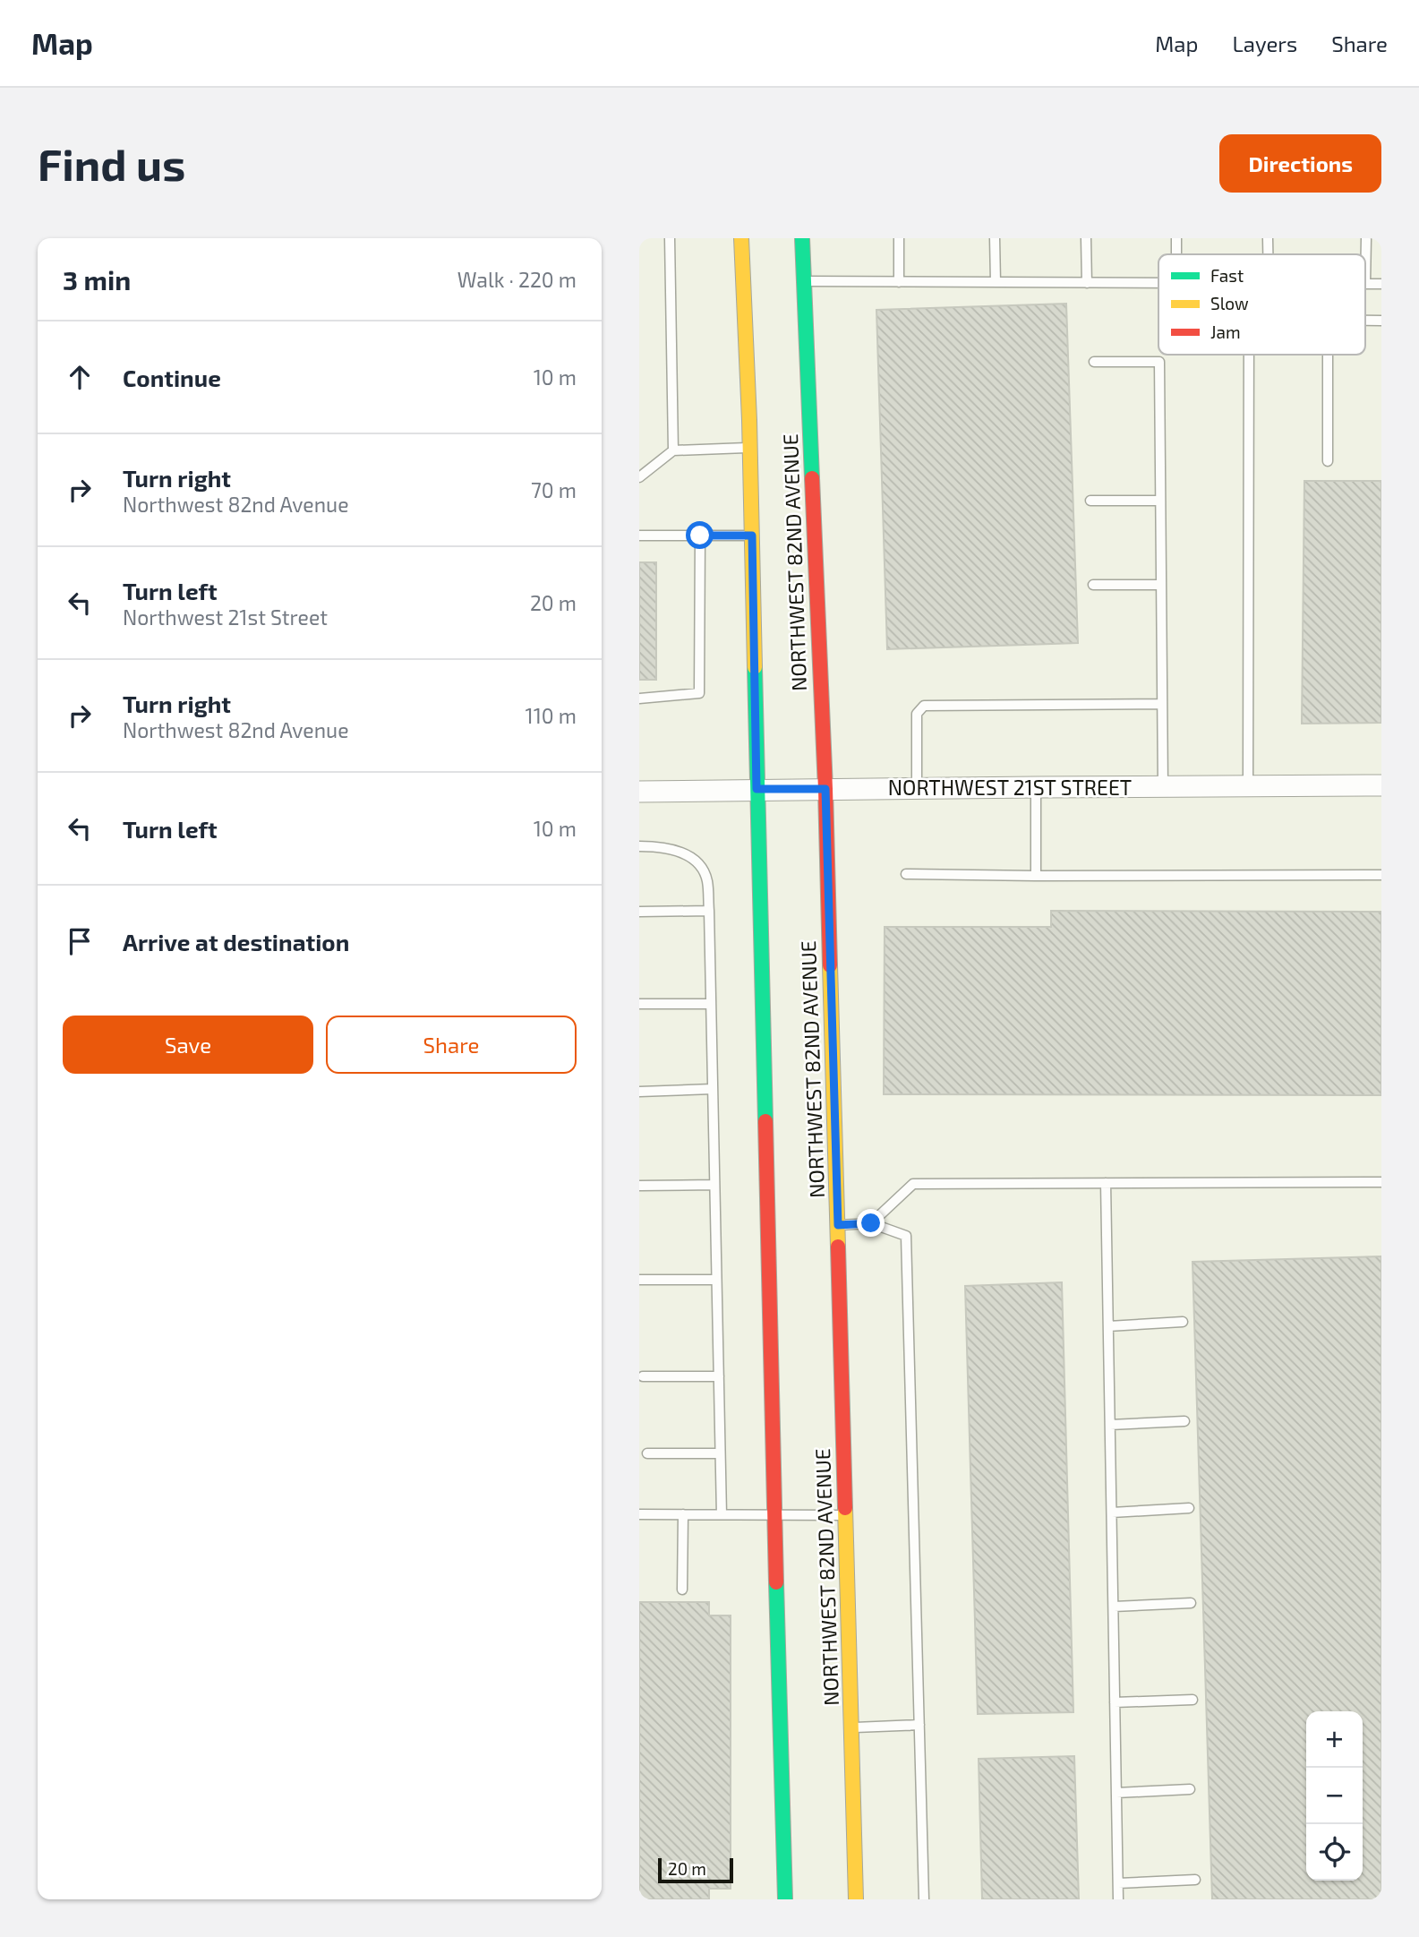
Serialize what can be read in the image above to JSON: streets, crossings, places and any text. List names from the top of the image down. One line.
{"streets":{"street":["NORTHWEST 82ND AVENUE","NORTHWEST 21ST STREET"]},"crossings":[["NORTHWEST 82ND AVENUE","NORTHWEST 21ST STREET"]],"legend":["Fast","Slow","Jam"],"scale_bar":"20 m","page":{"header":"Map","nav":["Map","Layers","Share"],"buttons":["Directions",["Save","Share"]],"title":"Find us","heading":["3 min","Walk · 220 m"],"list":[["Continue","10 m"],["Turn right","Northwest 82nd Avenue","70 m"],["Turn left","Northwest 21st Street","20 m"],["Turn right","Northwest 82nd Avenue","110 m"],["Turn left","10 m"],"Arrive at destination"],"map_buttons":["+","−"],"scale":"20 m"}}
